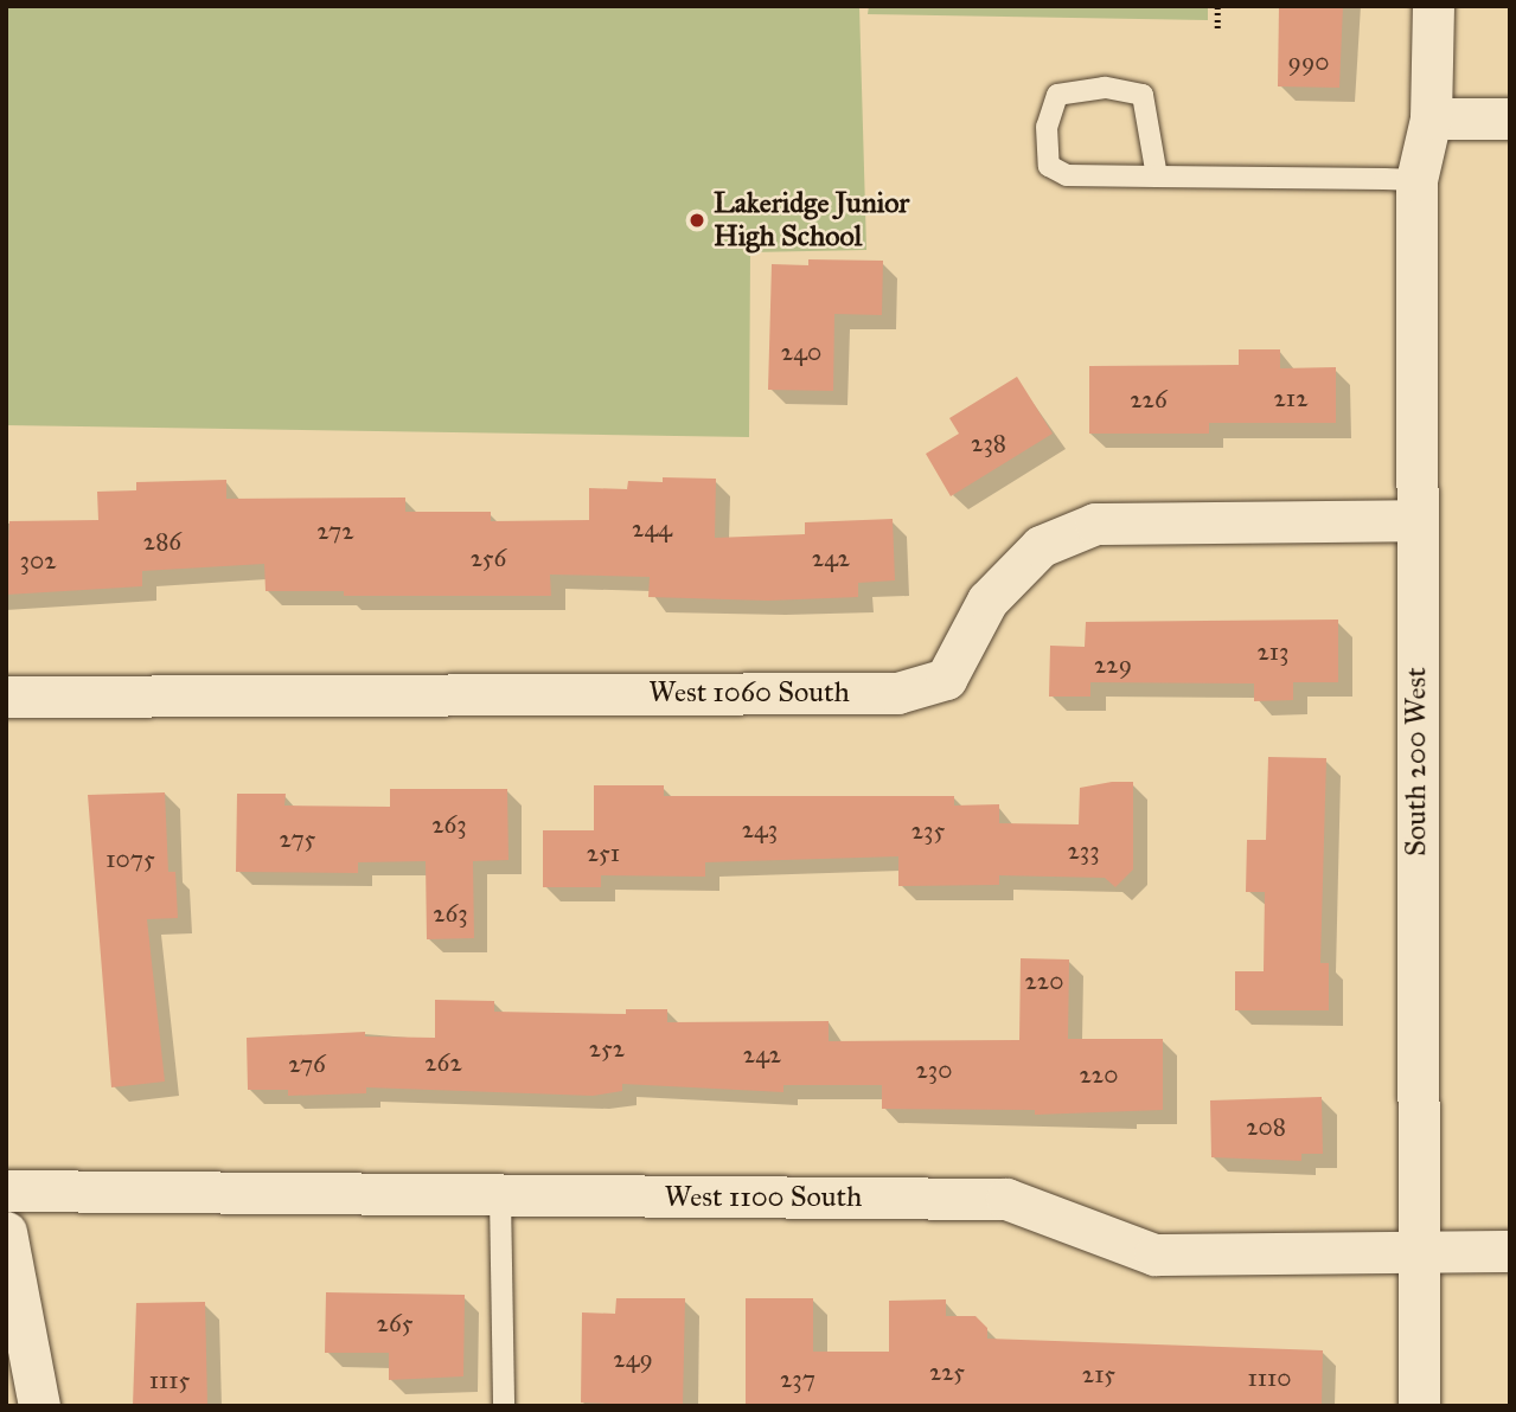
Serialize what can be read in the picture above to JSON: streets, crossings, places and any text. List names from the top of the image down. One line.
{"streets":{"street":["West 1060 South","South 200 West","West 1100 South"]},"crossings":[["West 1060 South","South 200 West"],["South 200 West","West 1100 South"]],"places":["Lakeridge Junior High School"],"house_numbers":["990","240","212","226","238","244","272","286","256","242","302","213","229","263","243","235","275","233","251","1075","263","220","252","242","262","276","230","220","208","265","249","225","215","1110","237","1115"]}
